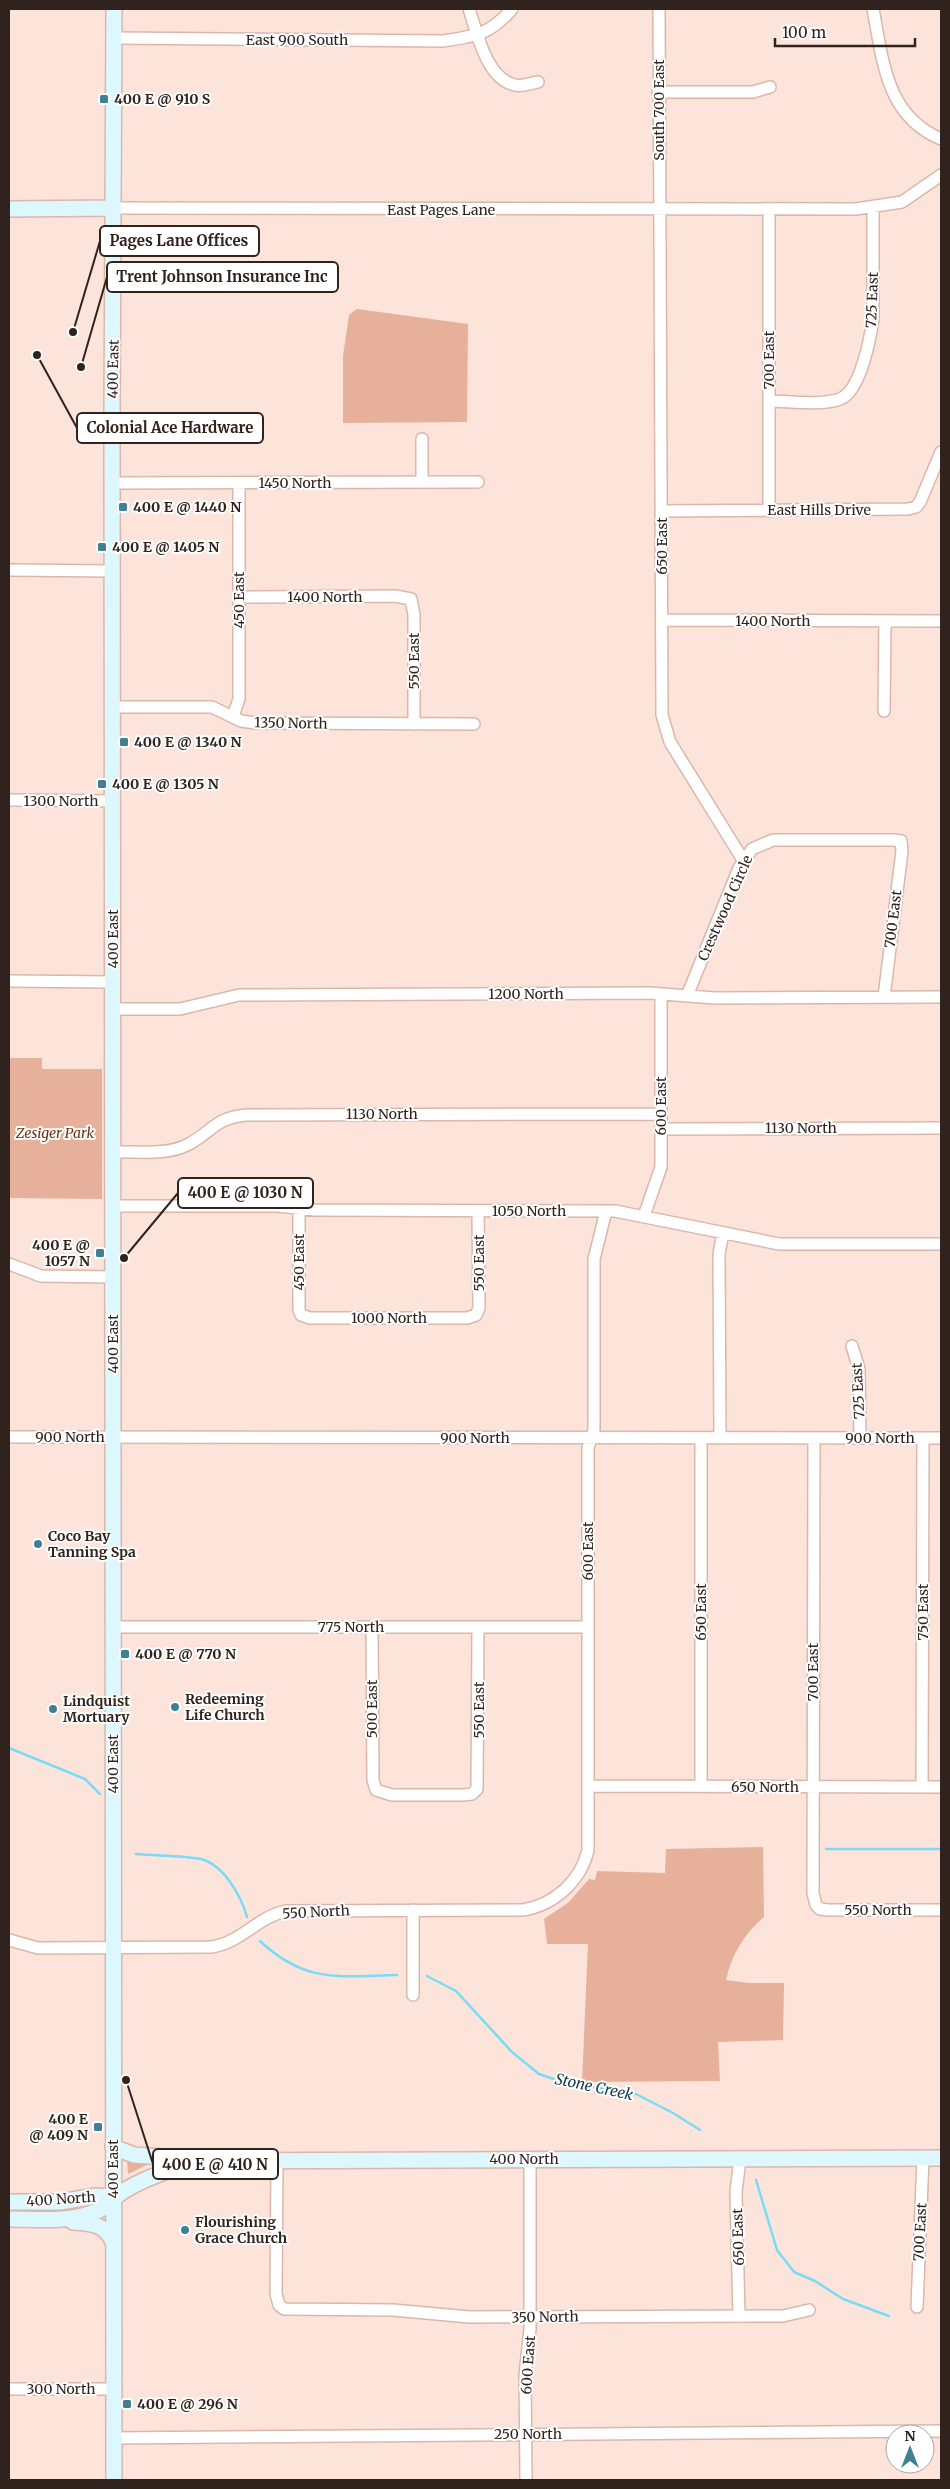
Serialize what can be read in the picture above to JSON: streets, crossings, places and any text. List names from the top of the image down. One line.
{"streets":{"main road":["East Pages Lane","400 East","400 North"],"street":["East 900 South","South 700 East","725 East","700 East","1450 North","East Hills Drive","650 East","1400 North","450 East","550 East","1350 North","1300 North","Crestwood Circle","1200 North","600 East","1130 North","1050 North","1000 North","900 North","750 East","775 North","500 East","650 North","550 North","350 North","300 North","250 North"]},"crossings":[["East 900 South","400 East"],["South 700 East","East Pages Lane"],["South 700 East","650 East"],["East Pages Lane","725 East"],["East Pages Lane","700 East"],["East Pages Lane","400 East"],["East Pages Lane","650 East"],["725 East","700 East"],["725 East","900 North"],["700 East","East Hills Drive"],["700 East","Crestwood Circle"],["700 East","1200 North"],["700 East","900 North"],["700 East","650 North"],["700 East","550 North"],["700 East","400 North"],["400 East","1450 North"],["400 East","1350 North"],["400 East","1300 North"],["400 East","1200 North"],["400 East","1130 North"],["400 East","1050 North"],["400 East","900 North"],["400 East","775 North"],["400 East","550 North"],["400 East","400 North"],["400 East","300 North"],["400 East","250 North"],["1450 North","450 East"],["East Hills Drive","650 East"],["650 East","1400 North"],["650 East","Crestwood Circle"],["650 East","900 North"],["650 East","650 North"],["650 East","400 North"],["650 East","350 North"],["1400 North","450 East"],["1400 North","550 East"],["450 East","1350 North"],["450 East","1050 North"],["450 East","1000 North"],["550 East","1350 North"],["550 East","1050 North"],["550 East","1000 North"],["550 East","775 North"],["550 East","500 East"],["Crestwood Circle","1200 North"],["1200 North","600 East"],["600 East","1130 North"],["600 East","1050 North"],["600 East","900 North"],["600 East","775 North"],["600 East","650 North"],["600 East","550 North"],["600 East","400 North"],["600 East","350 North"],["600 East","250 North"],["900 North","750 East"],["750 East","650 North"],["775 North","500 East"],["400 North","350 North"]],"water":["Stone Creek"],"parks":["Zesiger Park"],"places":{"transit":["400 E @ 910 S","400 E @ 1440 N","400 E @ 1405 N","400 E @ 1340 N","400 E @ 1305 N","400 E @ 1057 N","400 E @ 770 N","400 E @ 409 N","400 E @ 296 N"],"other":["Pages Lane Offices","Colonial Ace Hardware","Trent Johnson Insurance Inc","400 E @ 1030 N","Coco Bay Tanning Spa","Redeeming Life Church","Lindquist Mortuary","400 E @ 410 N","Flourishing Grace Church"]},"scale_bar":"100 m","north":"top"}
